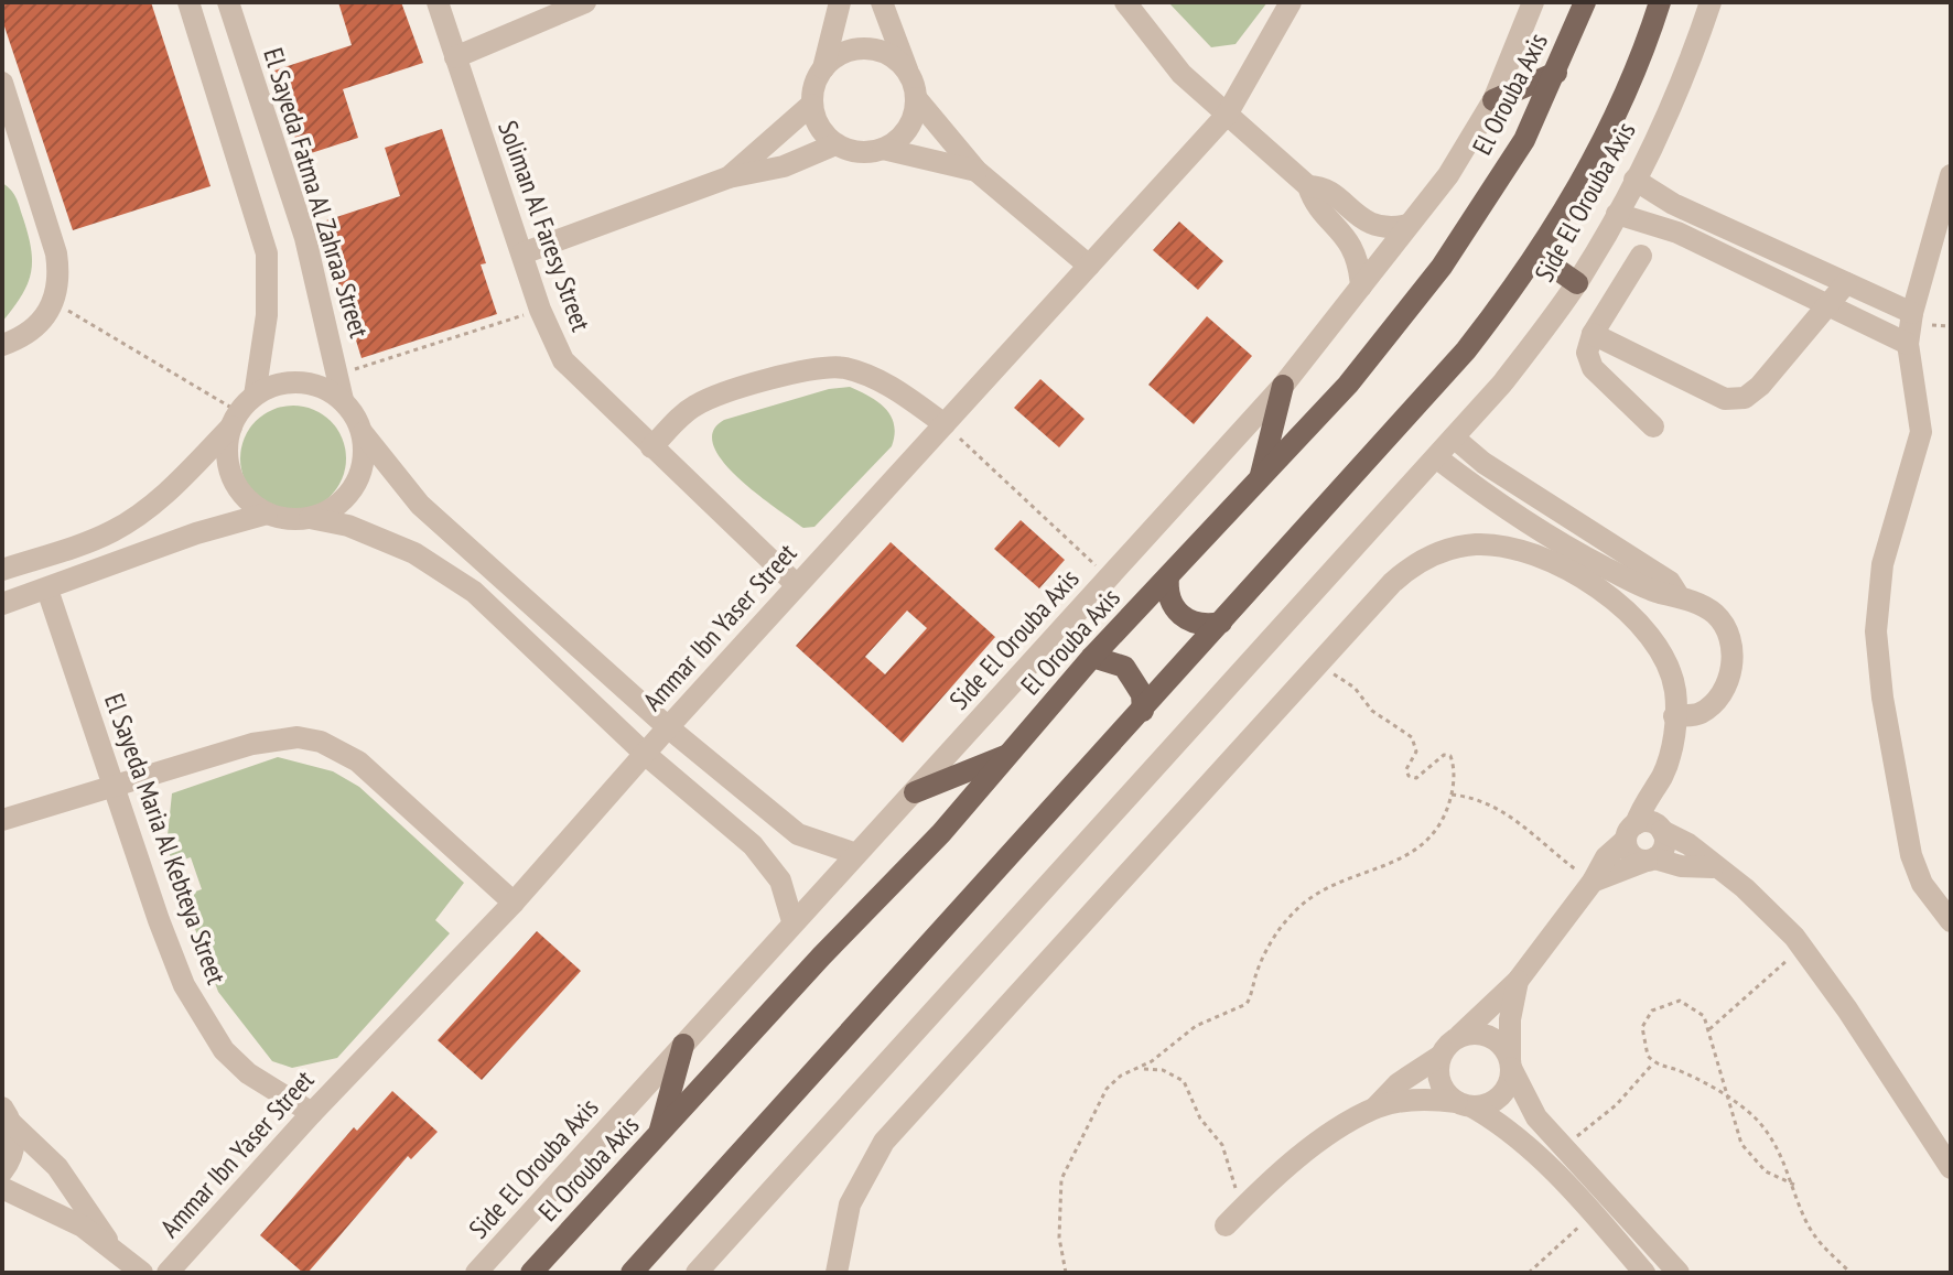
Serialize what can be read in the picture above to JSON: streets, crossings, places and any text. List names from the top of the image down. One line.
{"streets":{"main road":["El Orouba Axis"],"street":["El Sayeda Fatma Al Zahraa Street","Side El Orouba Axis","Soliman Al Faresy Street","Ammar Ibn Yaser Street","El Sayeda Maria Al Kebteya Street"]},"crossings":[["Soliman Al Faresy Street","Ammar Ibn Yaser Street"],["Ammar Ibn Yaser Street","El Sayeda Maria Al Kebteya Street"]]}
